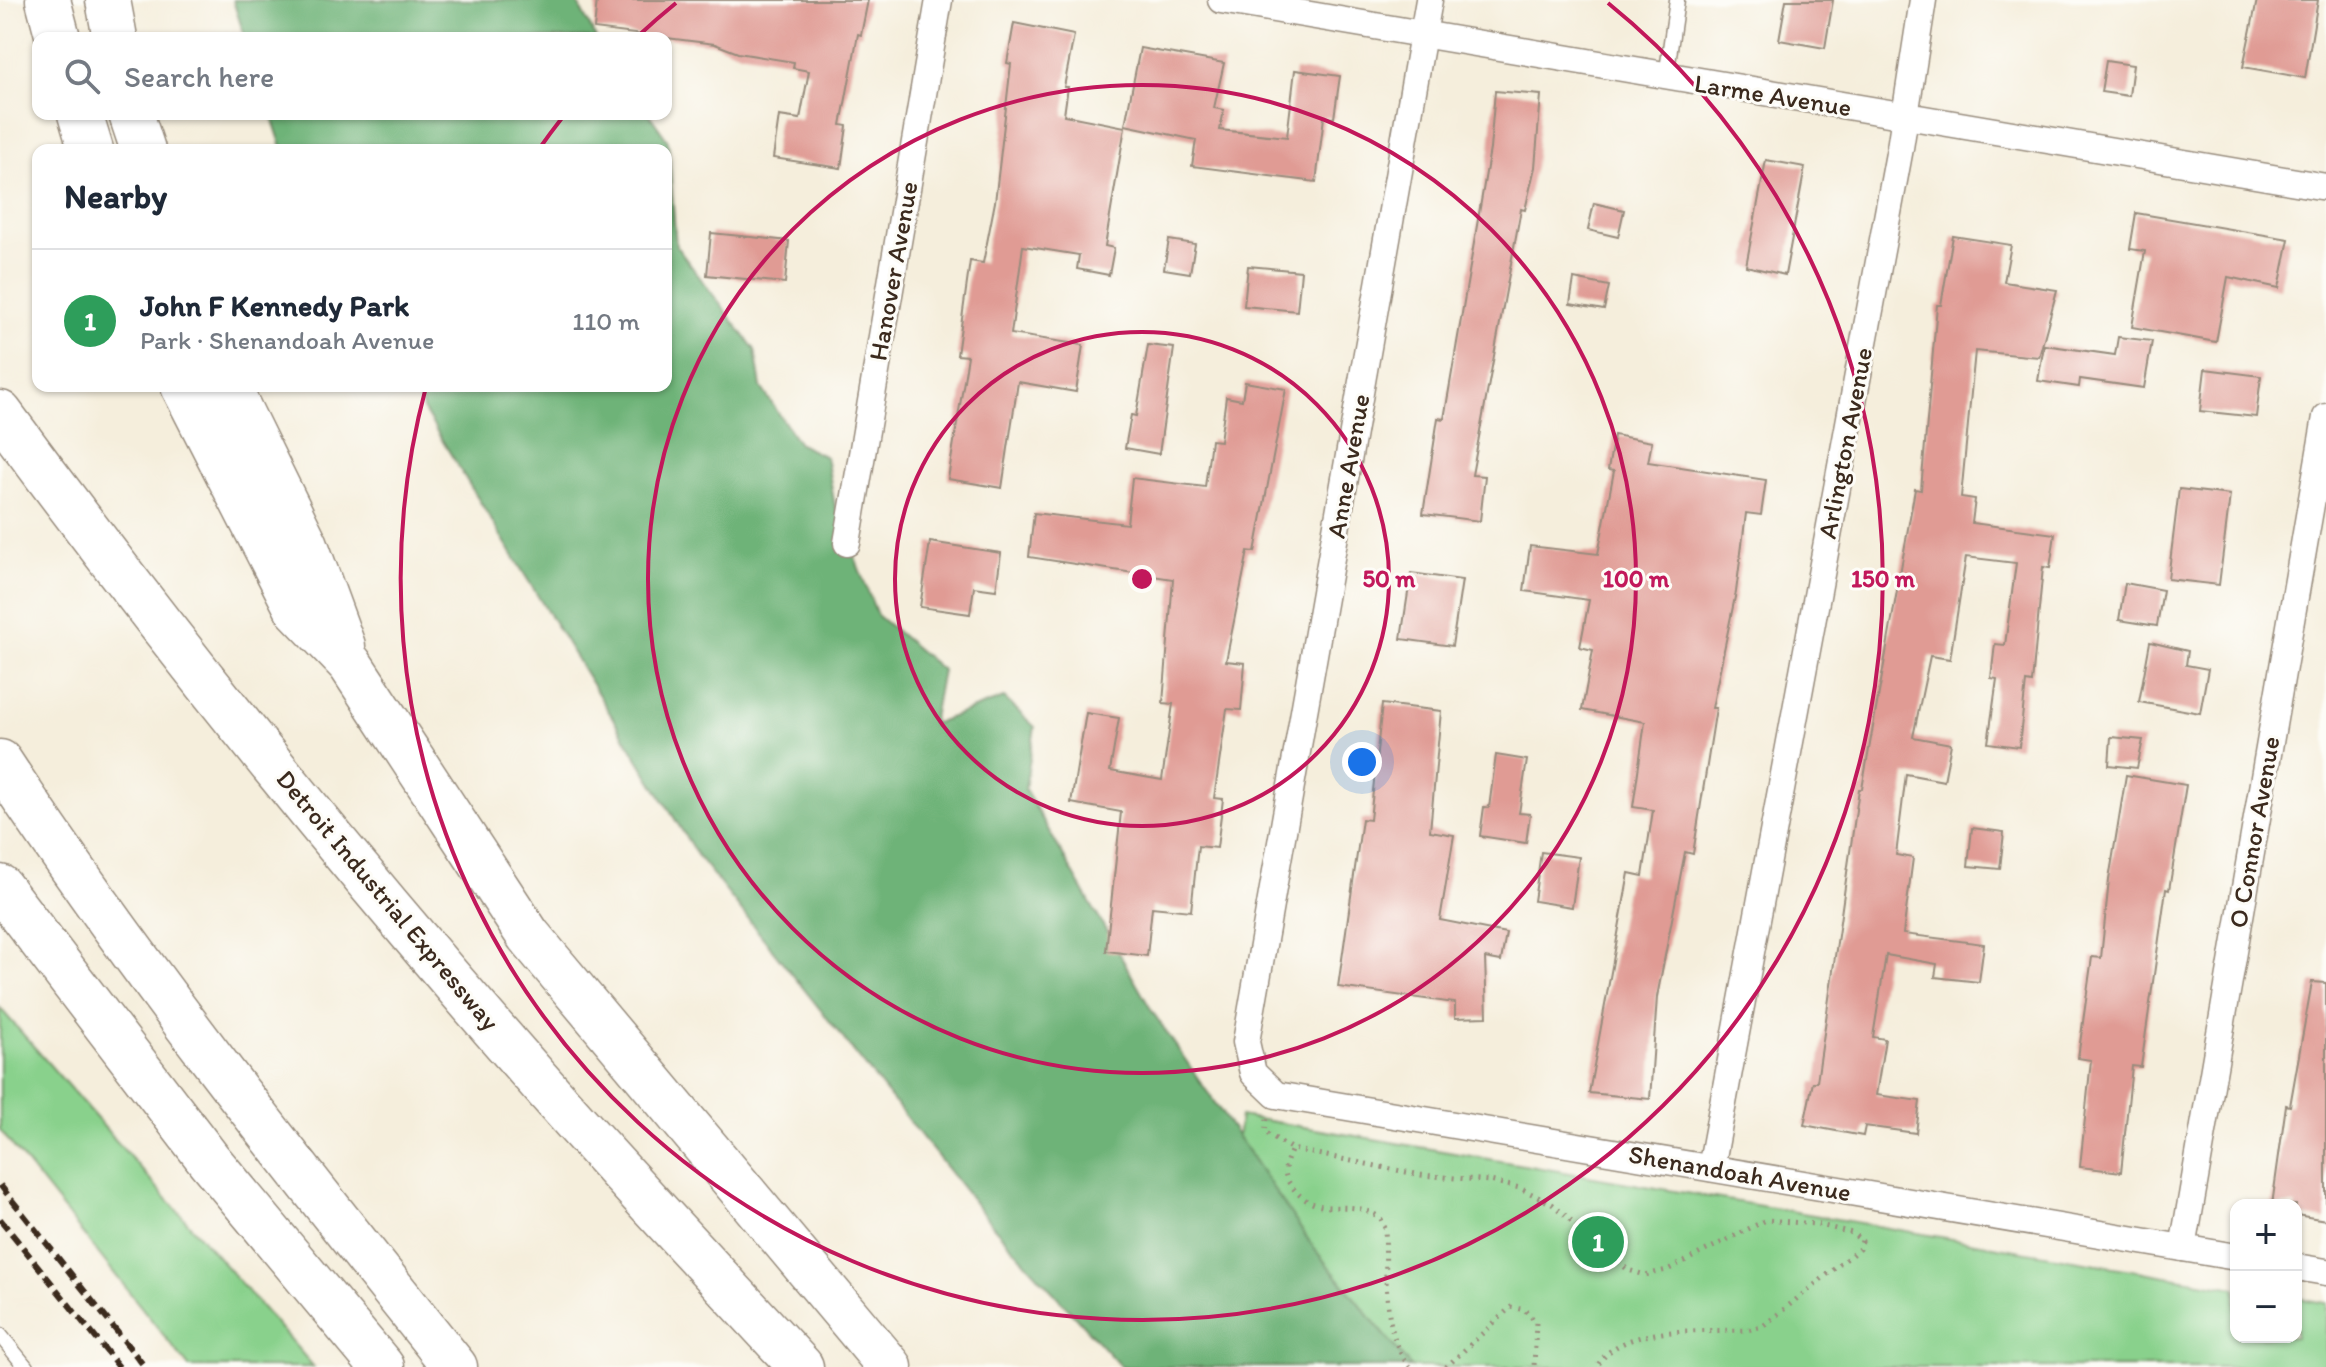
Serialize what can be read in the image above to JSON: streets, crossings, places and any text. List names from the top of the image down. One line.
{"streets":{"highway":["Detroit Industrial Expressway"],"street":["Larme Avenue","Hanover Avenue","Arlington Avenue","Anne Avenue","O Connor Avenue","Shenandoah Avenue"]},"crossings":[["Larme Avenue","Arlington Avenue"],["Larme Avenue","Anne Avenue"],["Arlington Avenue","Shenandoah Avenue"],["Anne Avenue","Shenandoah Avenue"],["O Connor Avenue","Shenandoah Avenue"]],"page":{"search":"Search here","heading":"Nearby","list":[{"mark":"1","name":"John F Kennedy Park","note":"Park · Shenandoah Avenue","value":"110 m"}],"map_buttons":["+","−"],"pins":"1"},"rings":["50 m","100 m","150 m"]}
